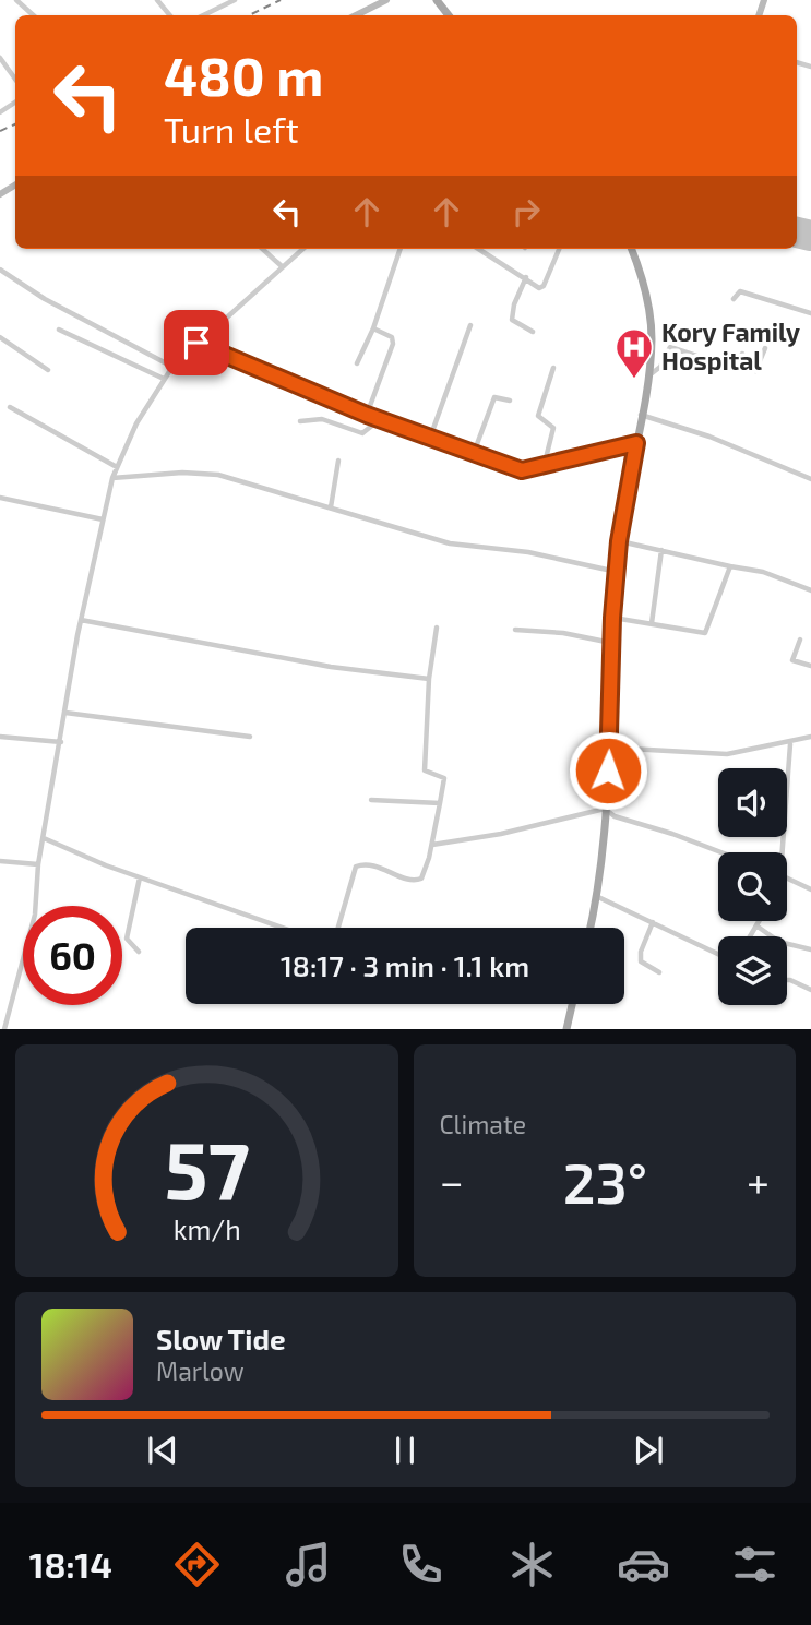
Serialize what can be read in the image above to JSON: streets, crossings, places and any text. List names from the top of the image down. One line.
{"places":{"hospital":["Kory Family Hospital"]},"page":{"turn":["480 m","Turn left"],"limit":"60","trip":"18:17 · 3 min · 1.1 km","tile":"Climate","heat":["−","23°","+"],"song":["Slow Tide","Marlow"],"tabs":"18:14","gauge":["57","km/h"]}}
